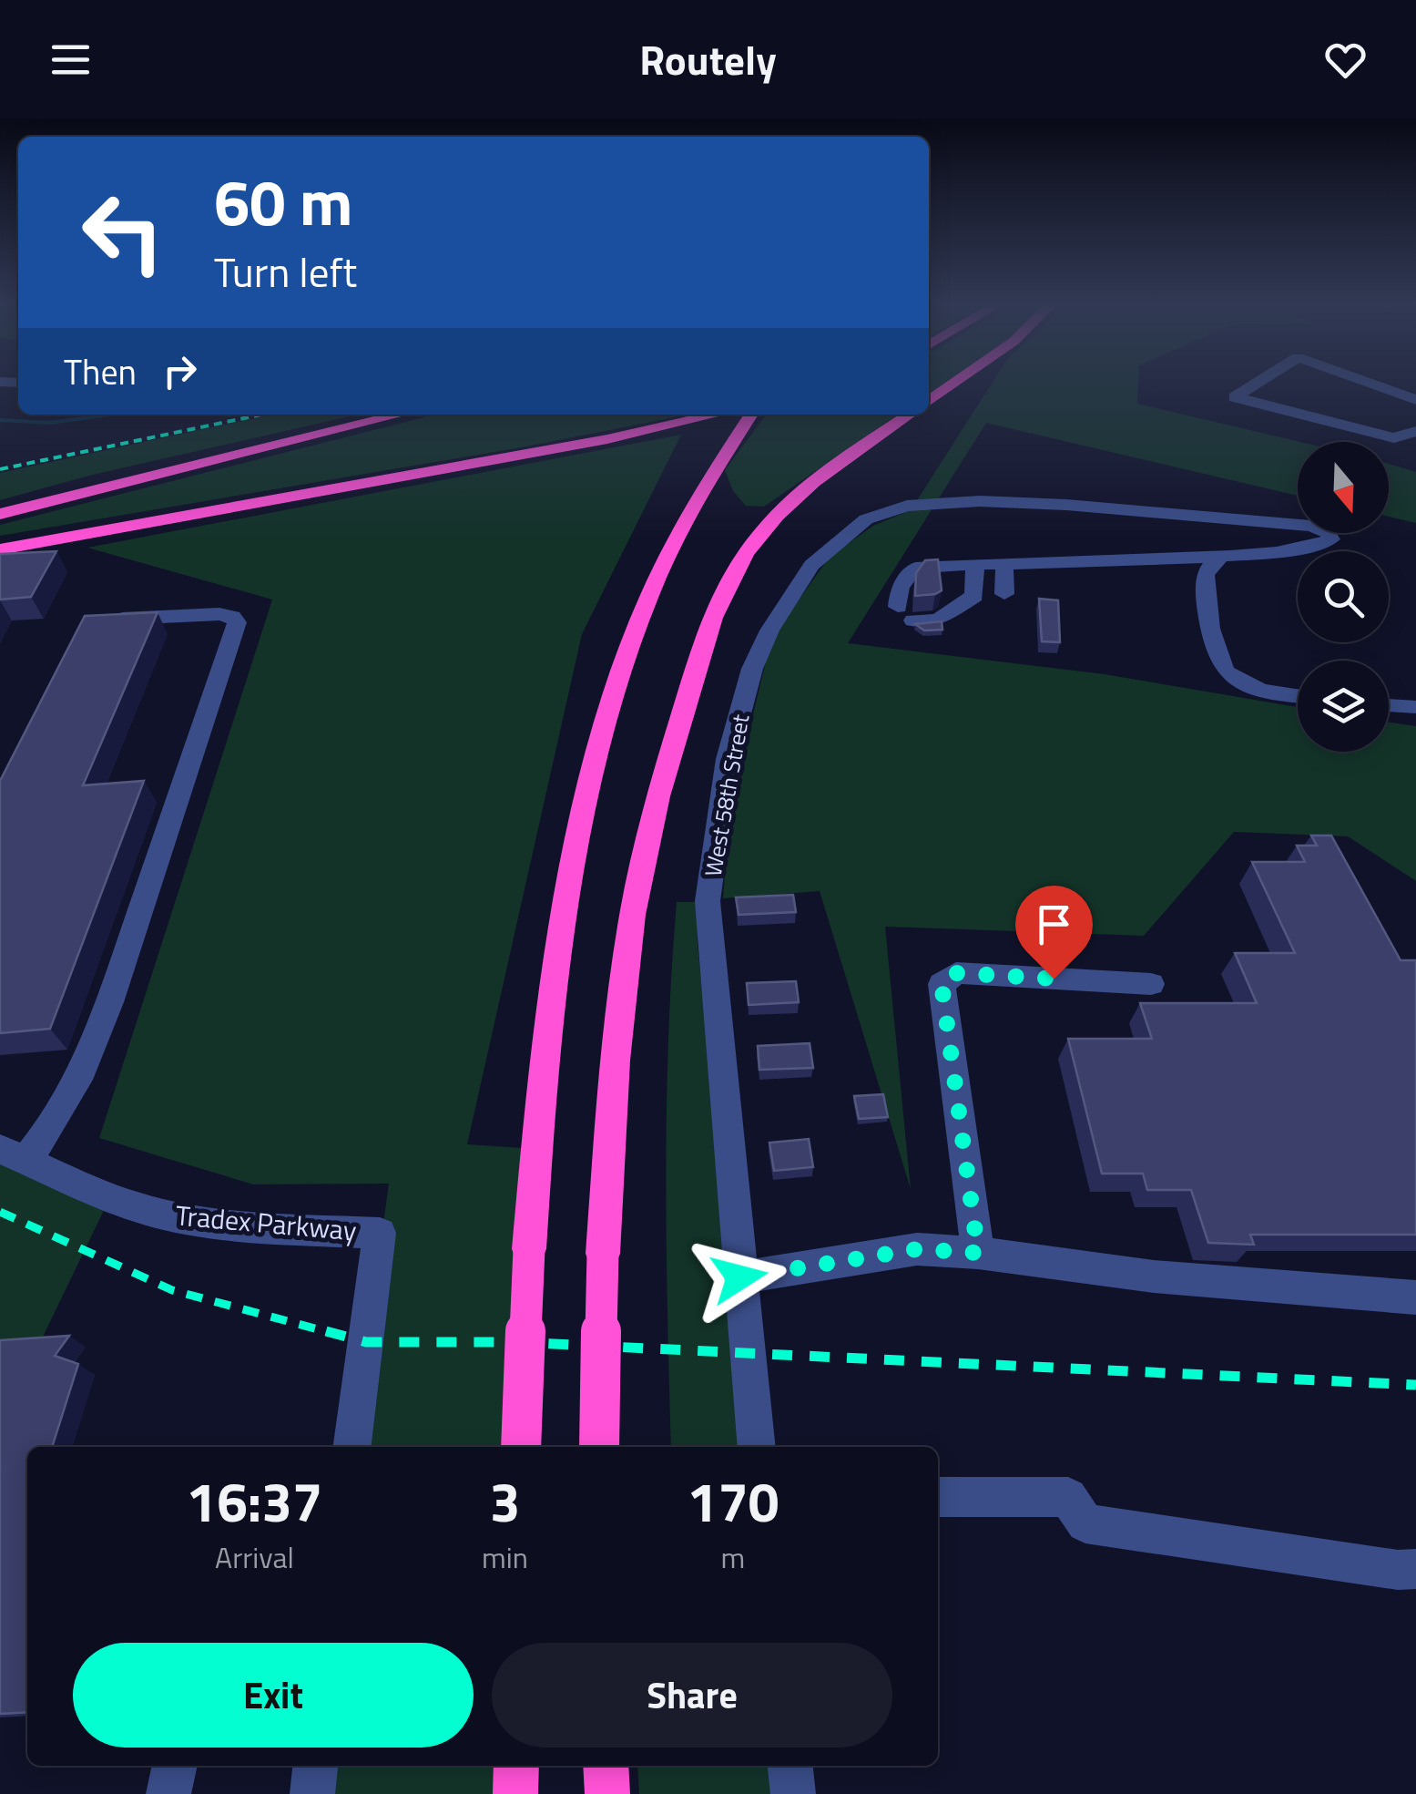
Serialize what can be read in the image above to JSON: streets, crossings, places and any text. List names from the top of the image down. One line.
{"streets":{"street":["West 58th Street","Tradex Parkway"]},"north":"bottom","page":{"header":"Routely","turn":["60 m","Turn left"],"then":"Then","eta":["16:37","Arrival","3","min","170","m"],"buttons":["Exit","Share"]}}
